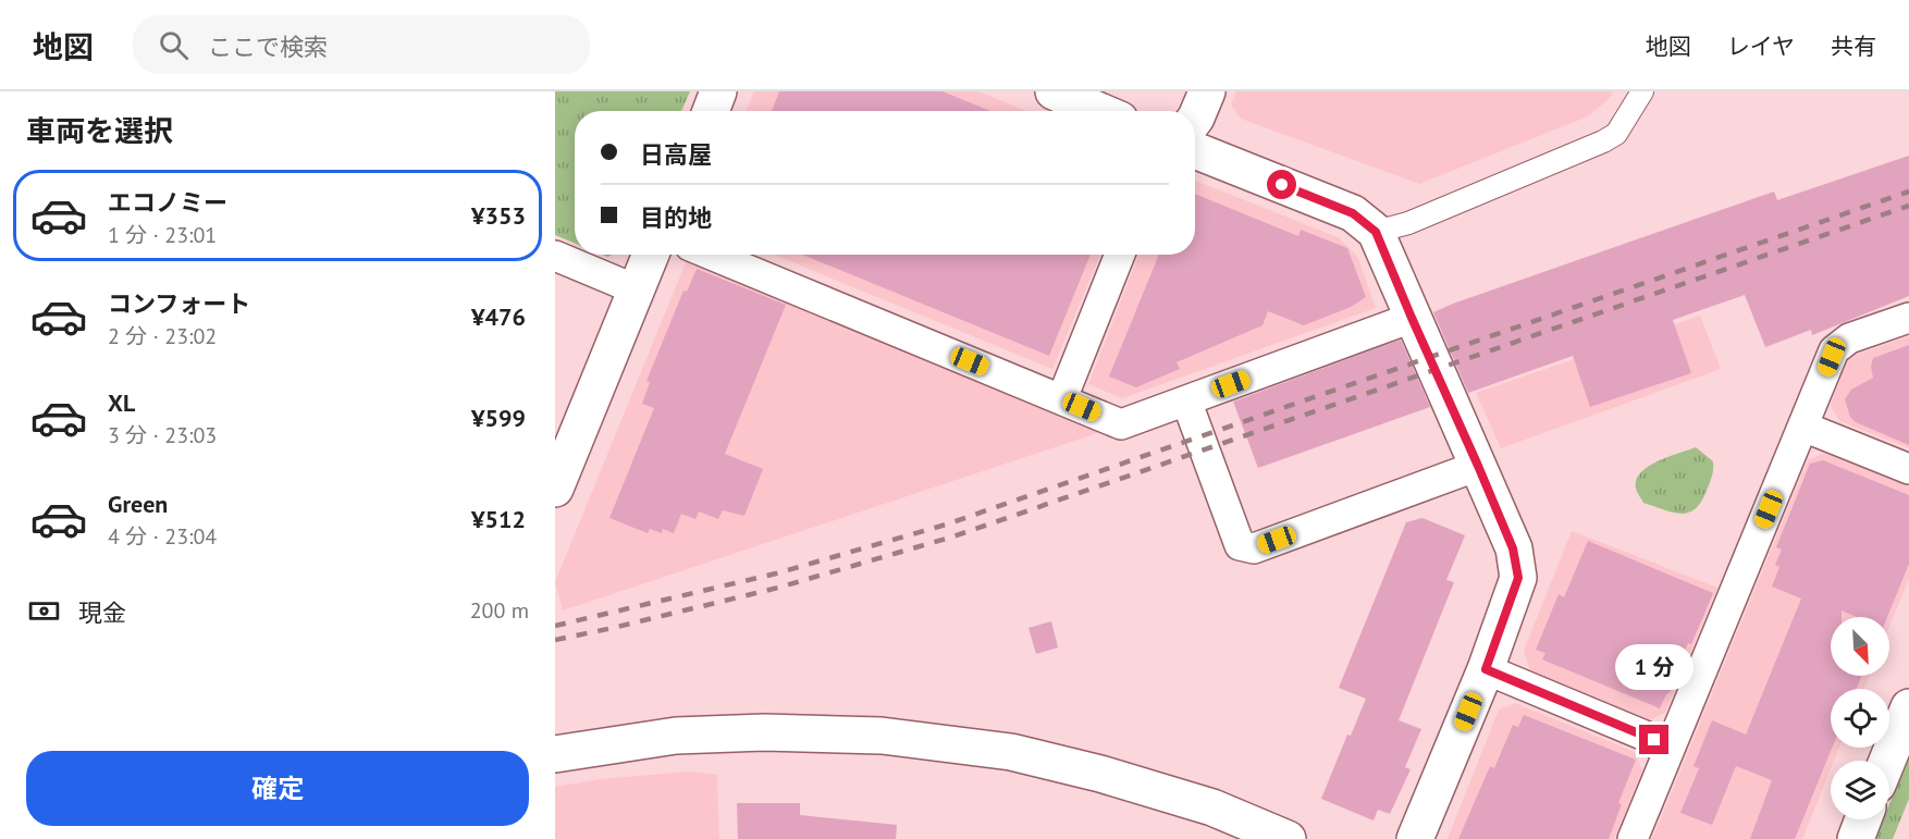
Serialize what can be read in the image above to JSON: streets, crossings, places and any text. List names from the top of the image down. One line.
{"north":"bottom right","page":{"header":"地図","search":"ここで検索","nav":["地図","レイヤ","共有"],"heading":"車両を選択","banner":["日高屋","目的地"],"list":[{"name":"エコノミー","note":"1 分 · 23:01","value":"¥353"},{"name":"コンフォート","note":"2 分 · 23:02","value":"¥476"},{"name":"XL","note":"3 分 · 23:03","value":"¥599"},{"name":"Green","note":"4 分 · 23:04","value":"¥512"}],"pay":["現金","200 m"],"bubble":"1 分","buttons":"確定"}}
